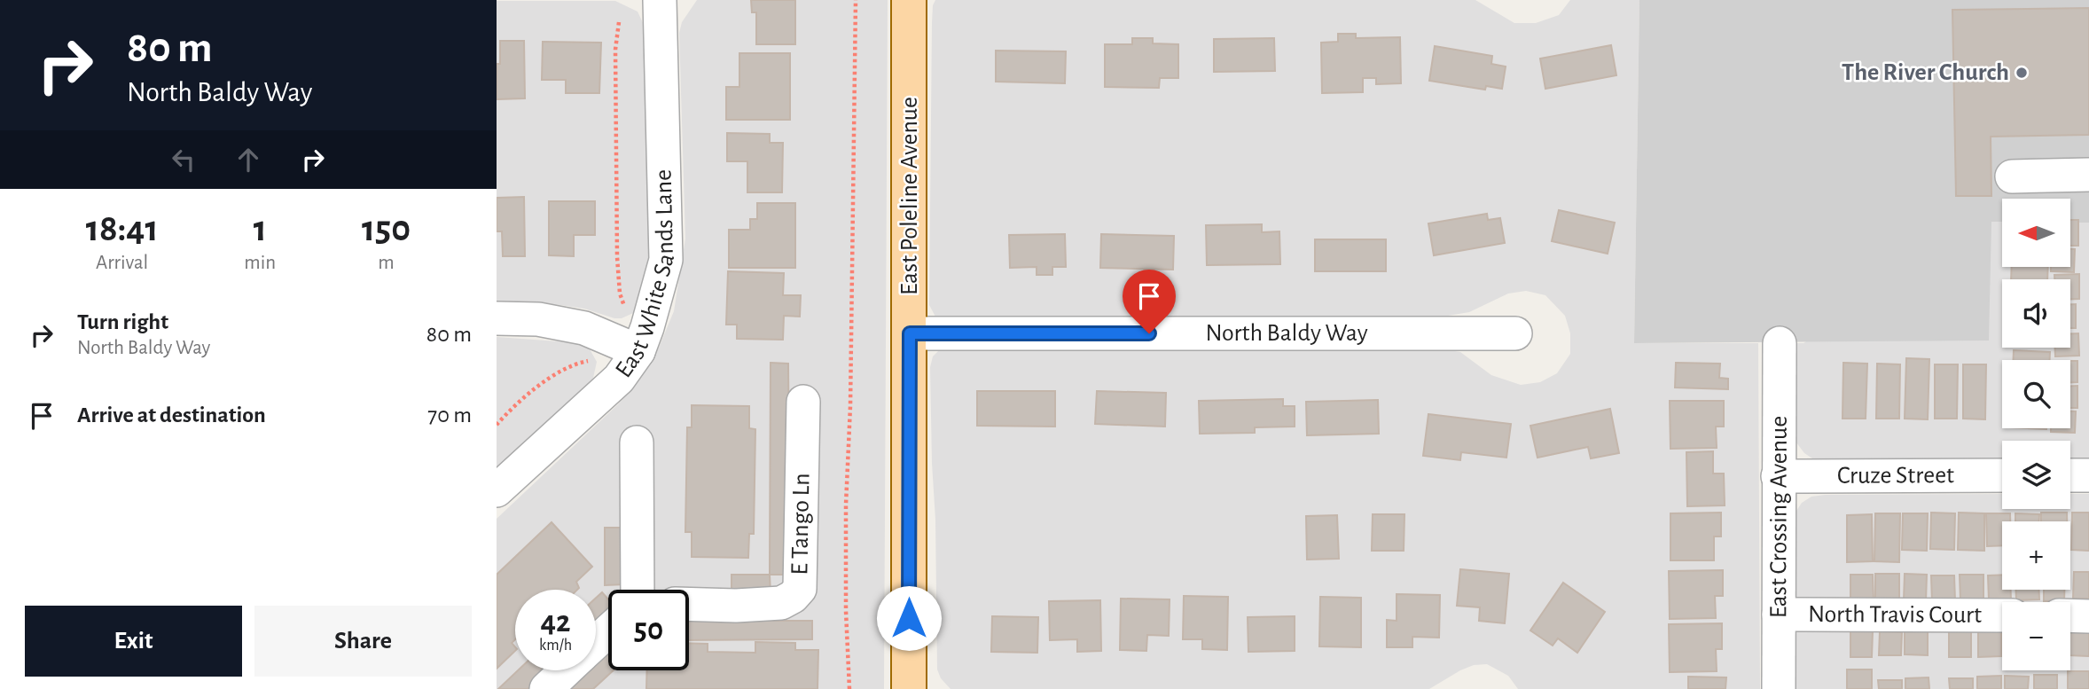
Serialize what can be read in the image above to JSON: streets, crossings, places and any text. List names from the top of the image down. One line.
{"streets":{"main road":["East Poleline Avenue"],"street":["East White Sands Lane","North Baldy Way","Cruze Street","East Crossing Avenue","E Tango Ln","North Travis Court"]},"crossings":[["East Poleline Avenue","North Baldy Way"],["Cruze Street","East Crossing Avenue"],["East Crossing Avenue","North Travis Court"]],"places":["The River Church"],"north":"left","page":{"turn":["80 m","North Baldy Way"],"eta":["18:41","Arrival","1","min","150","m"],"map_buttons":["+","−"],"list":[{"name":"Turn right","note":"North Baldy Way","value":"80 m"},{"name":"Arrive at destination","value":"70 m"}],"speed":"42 km/h","limit":"50","buttons":["Exit","Share"]}}
